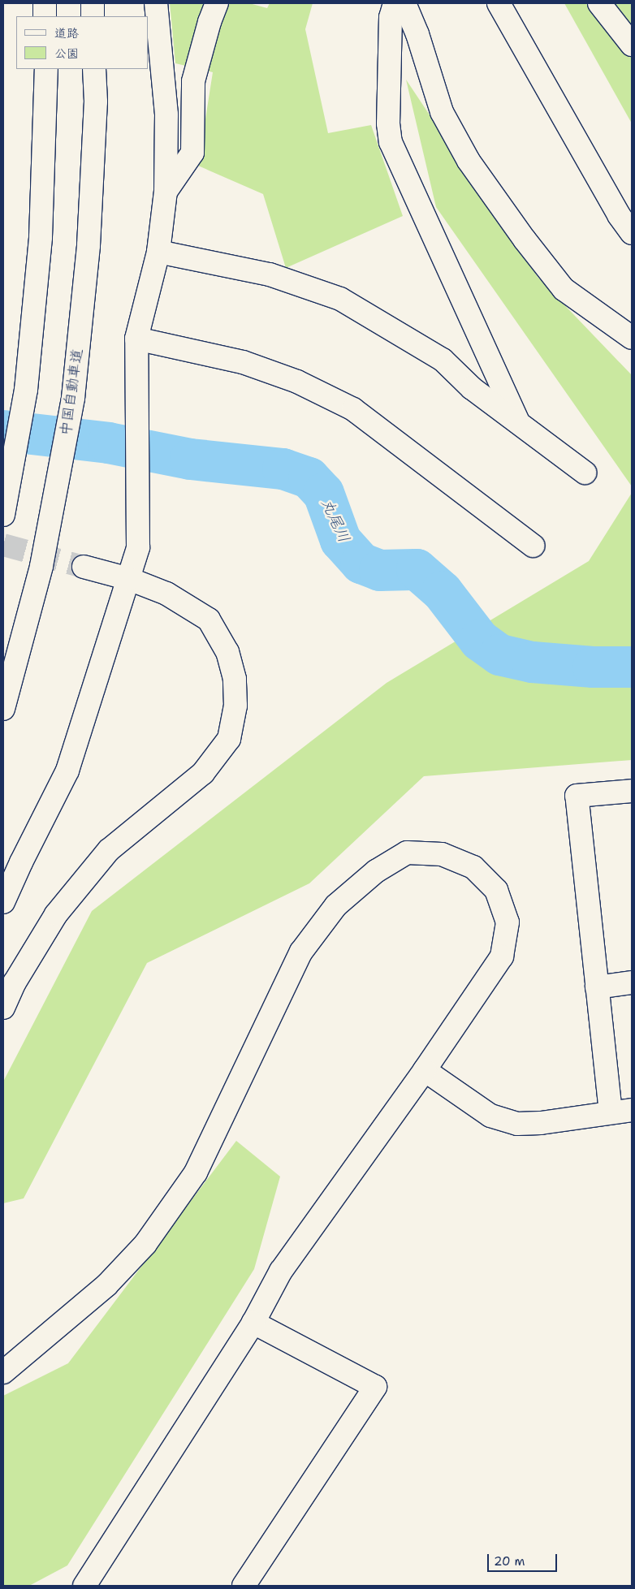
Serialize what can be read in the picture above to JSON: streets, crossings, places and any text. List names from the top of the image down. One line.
{"streets":{"main road":["中国自動車道"]},"water":["丸尾川"],"legend":["道路","公園"],"scale_bar":"20 m"}
